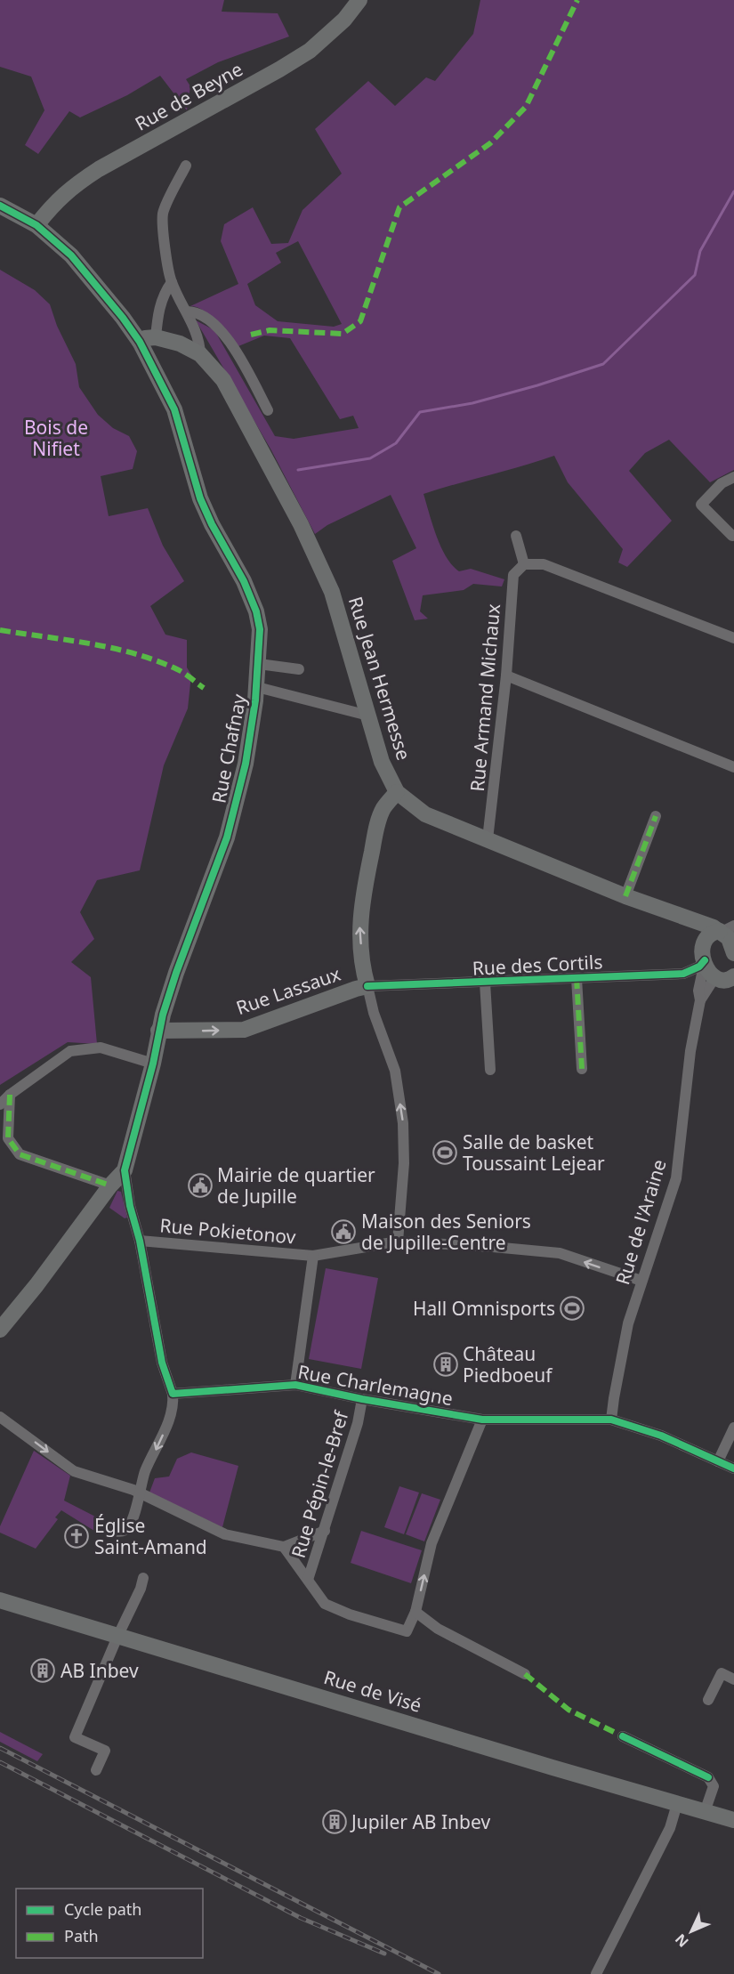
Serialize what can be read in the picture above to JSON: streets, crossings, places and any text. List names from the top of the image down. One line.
{"streets":{"street":["Rue de Beyne","Rue Jean Hermesse","Rue Armand Michaux","Rue Chafnay","Rue des Cortils","Rue Lassaux","Rue de l'Araine","Rue Pokietonov","Rue Charlemagne","Rue Pépin-le-Bref","Rue de Visé"]},"crossings":[["Rue de Beyne","Rue Chafnay"],["Rue Jean Hermesse","Rue Armand Michaux"],["Rue Jean Hermesse","Rue des Cortils"],["Rue Chafnay","Rue Lassaux"],["Rue des Cortils","Rue Lassaux"],["Rue de l'Araine","Rue Pokietonov"],["Rue de l'Araine","Rue Charlemagne"],["Rue Charlemagne","Rue Pépin-le-Bref"]],"one_way":["Rue Lassaux","Rue Pokietonov"],"parks":["Bois de Nifiet"],"places":{"sports":["Salle de basket Toussaint Lejear","Hall Omnisports"],"public building":["Mairie de quartier de Jupille","Maison des Seniors de Jupille-Centre"],"building":["Château Piedboeuf","AB Inbev","Jupiler AB Inbev"],"church":["Église Saint-Amand"]},"legend":["Cycle path","Path"],"north":"bottom left"}
